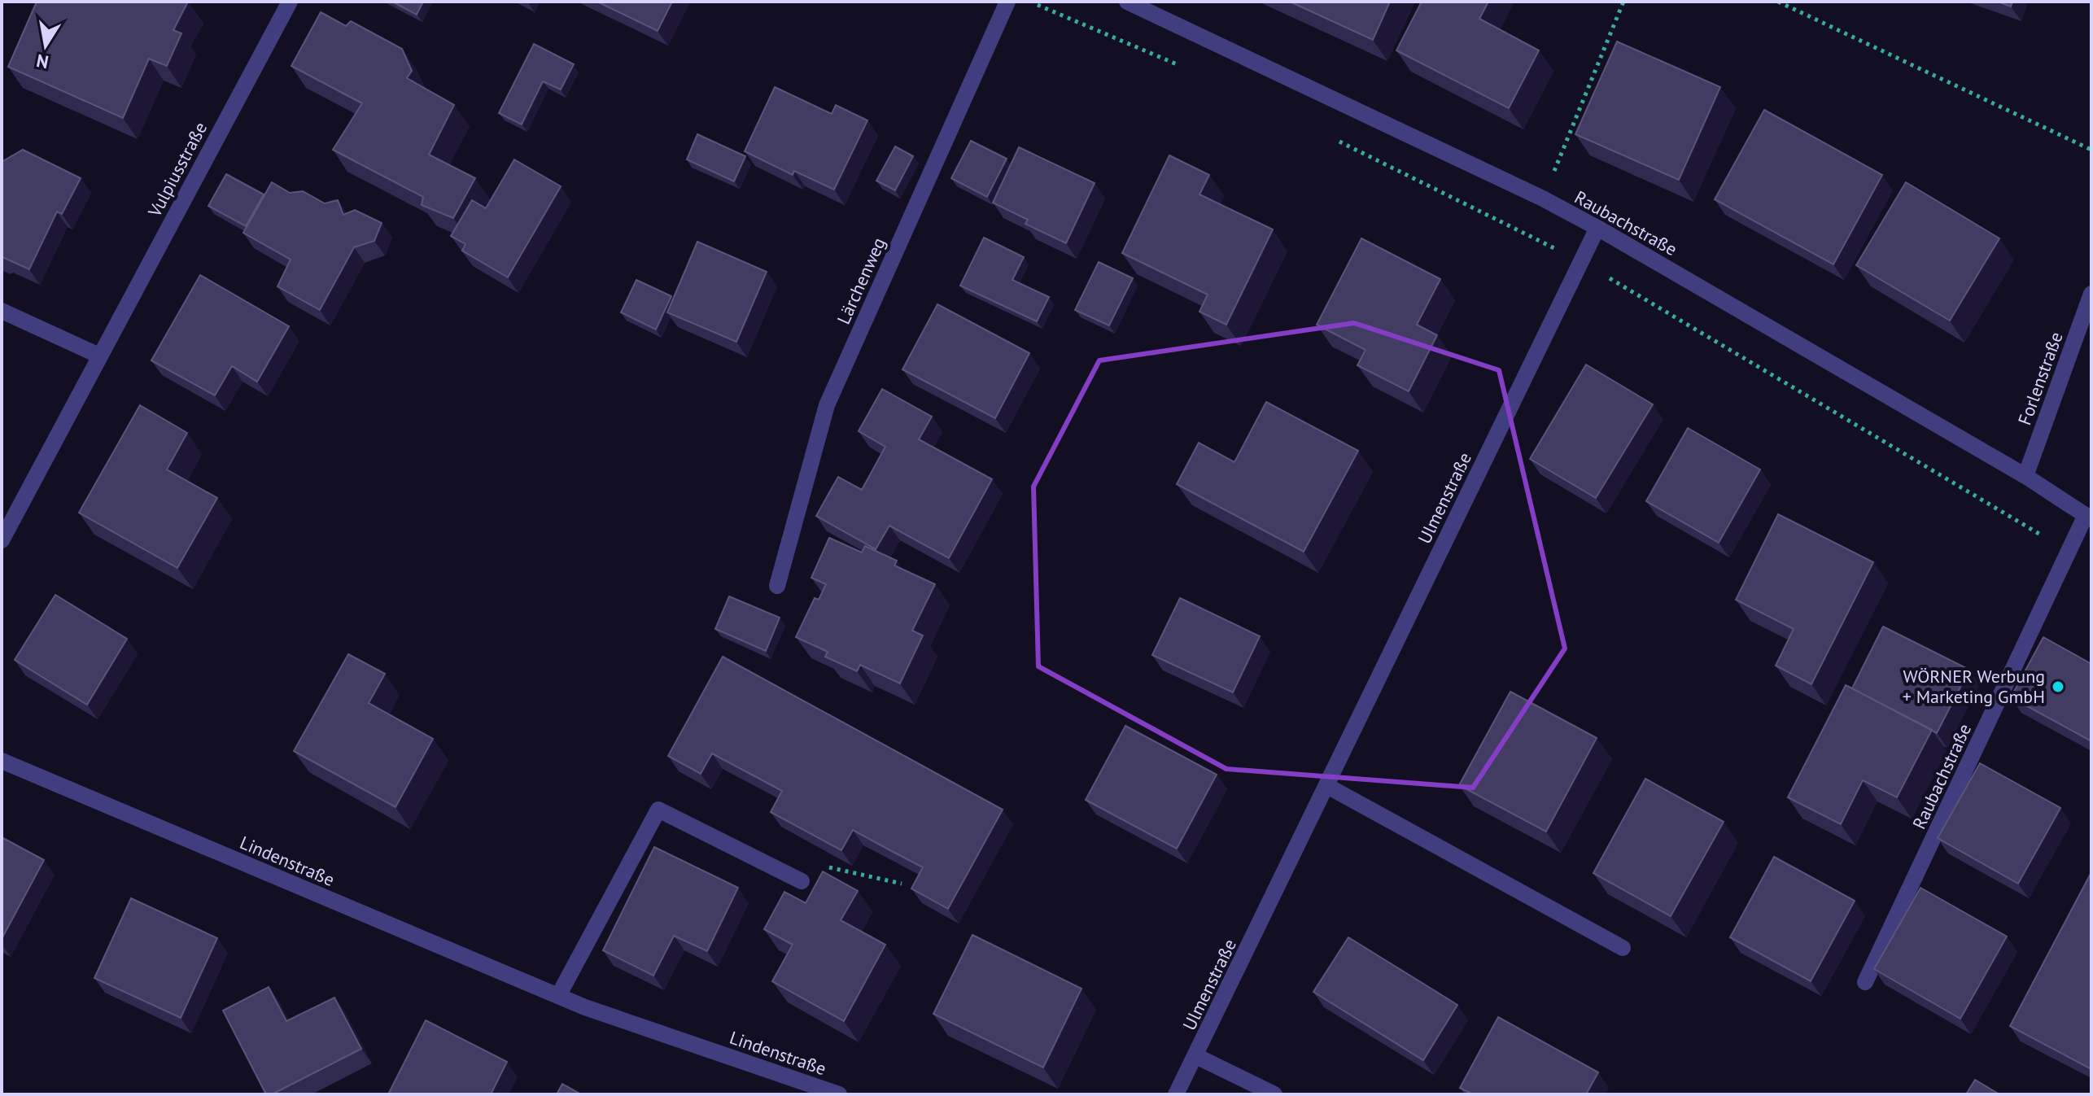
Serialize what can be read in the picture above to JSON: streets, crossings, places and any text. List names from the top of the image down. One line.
{"streets":{"street":["Vulpiusstraße","Raubachstraße","Lärchenweg","Forlenstraße","Ulmenstraße","Lindenstraße"]},"crossings":[["Raubachstraße","Forlenstraße"],["Raubachstraße","Ulmenstraße"]],"places":["WÖRNER Werbung + Marketing GmbH"],"north":"bottom"}
